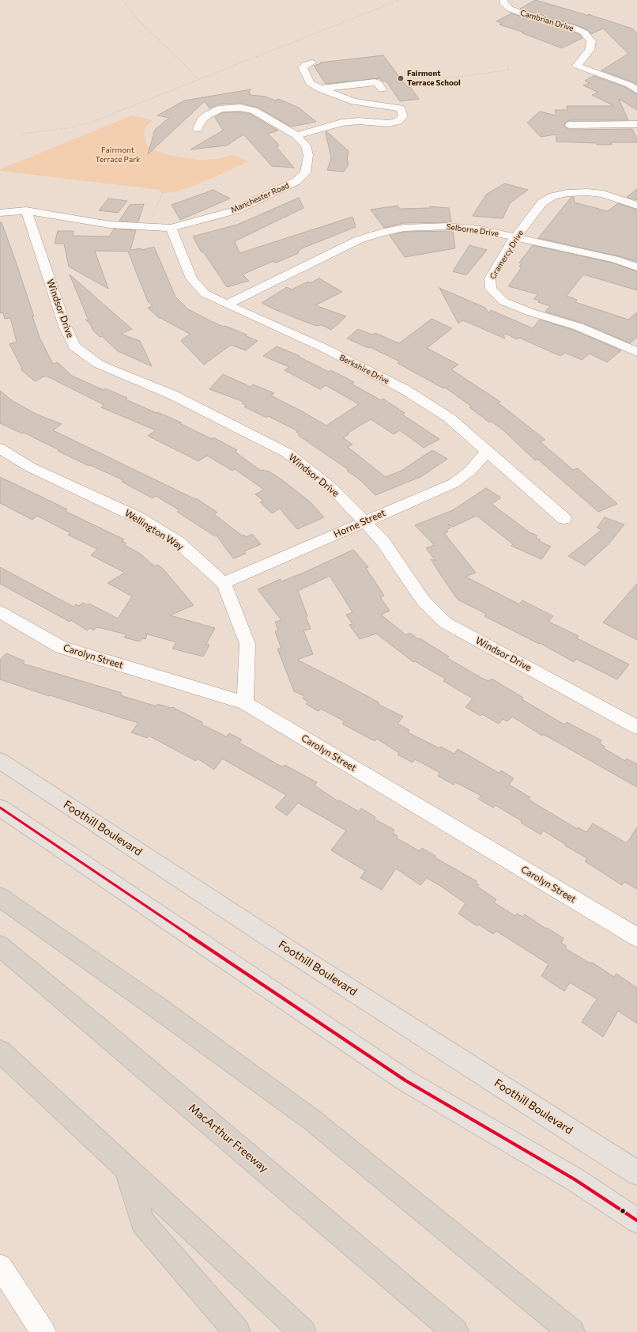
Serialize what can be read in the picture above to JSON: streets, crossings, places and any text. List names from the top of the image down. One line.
{"streets":{"highway":["MacArthur Freeway"],"main road":["Foothill Boulevard"],"street":["Cambrian Drive","Manchester Road","Selborne Drive","Gramercy Drive","Windsor Drive","Berkshire Drive","Horne Street","Wellington Way","Carolyn Street"]},"crossings":[["Manchester Road","Windsor Drive"],["Manchester Road","Berkshire Drive"],["Selborne Drive","Gramercy Drive"],["Selborne Drive","Berkshire Drive"],["Windsor Drive","Horne Street"],["Berkshire Drive","Horne Street"],["Horne Street","Wellington Way"],["Wellington Way","Carolyn Street"]],"parks":["Fairmont Terrace Park"],"places":["Fairmont Terrace School"]}
